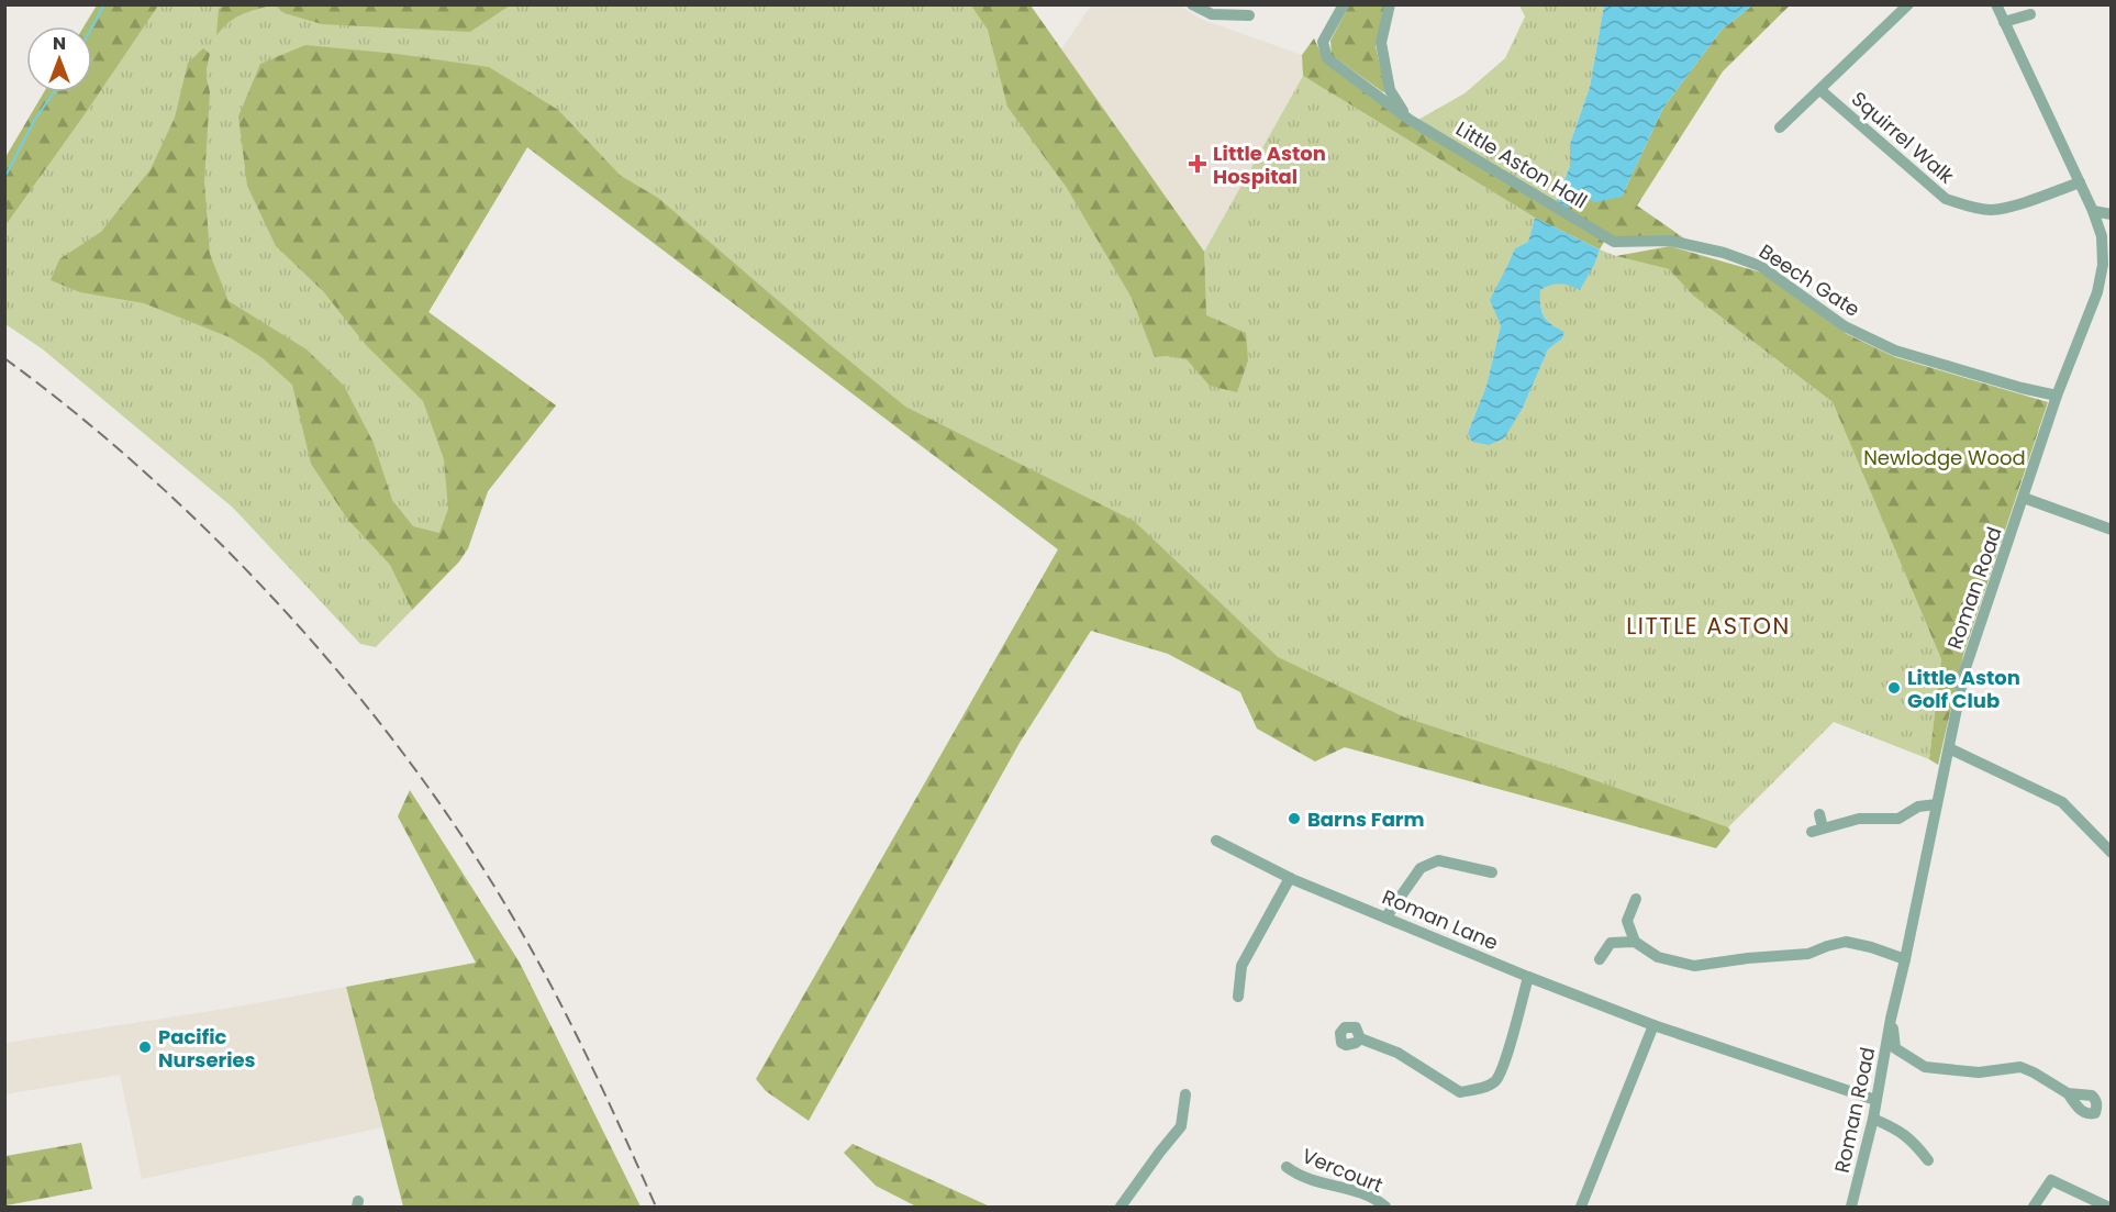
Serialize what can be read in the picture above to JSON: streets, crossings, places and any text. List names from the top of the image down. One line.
{"streets":{"street":["Squirrel Walk","Little Aston Hall","Beech Gate","Roman Road","Roman Lane","Vercourt"]},"crossings":[["Squirrel Walk","Roman Road"],["Little Aston Hall","Beech Gate"],["Beech Gate","Roman Road"],["Roman Road","Roman Lane"]],"districts":["LITTLE ASTON"],"parks":["Newlodge Wood"],"places":{"health":["Little Aston Hospital"],"other":["Little Aston Golf Club","Barns Farm","Pacific Nurseries"]},"north":"top"}
